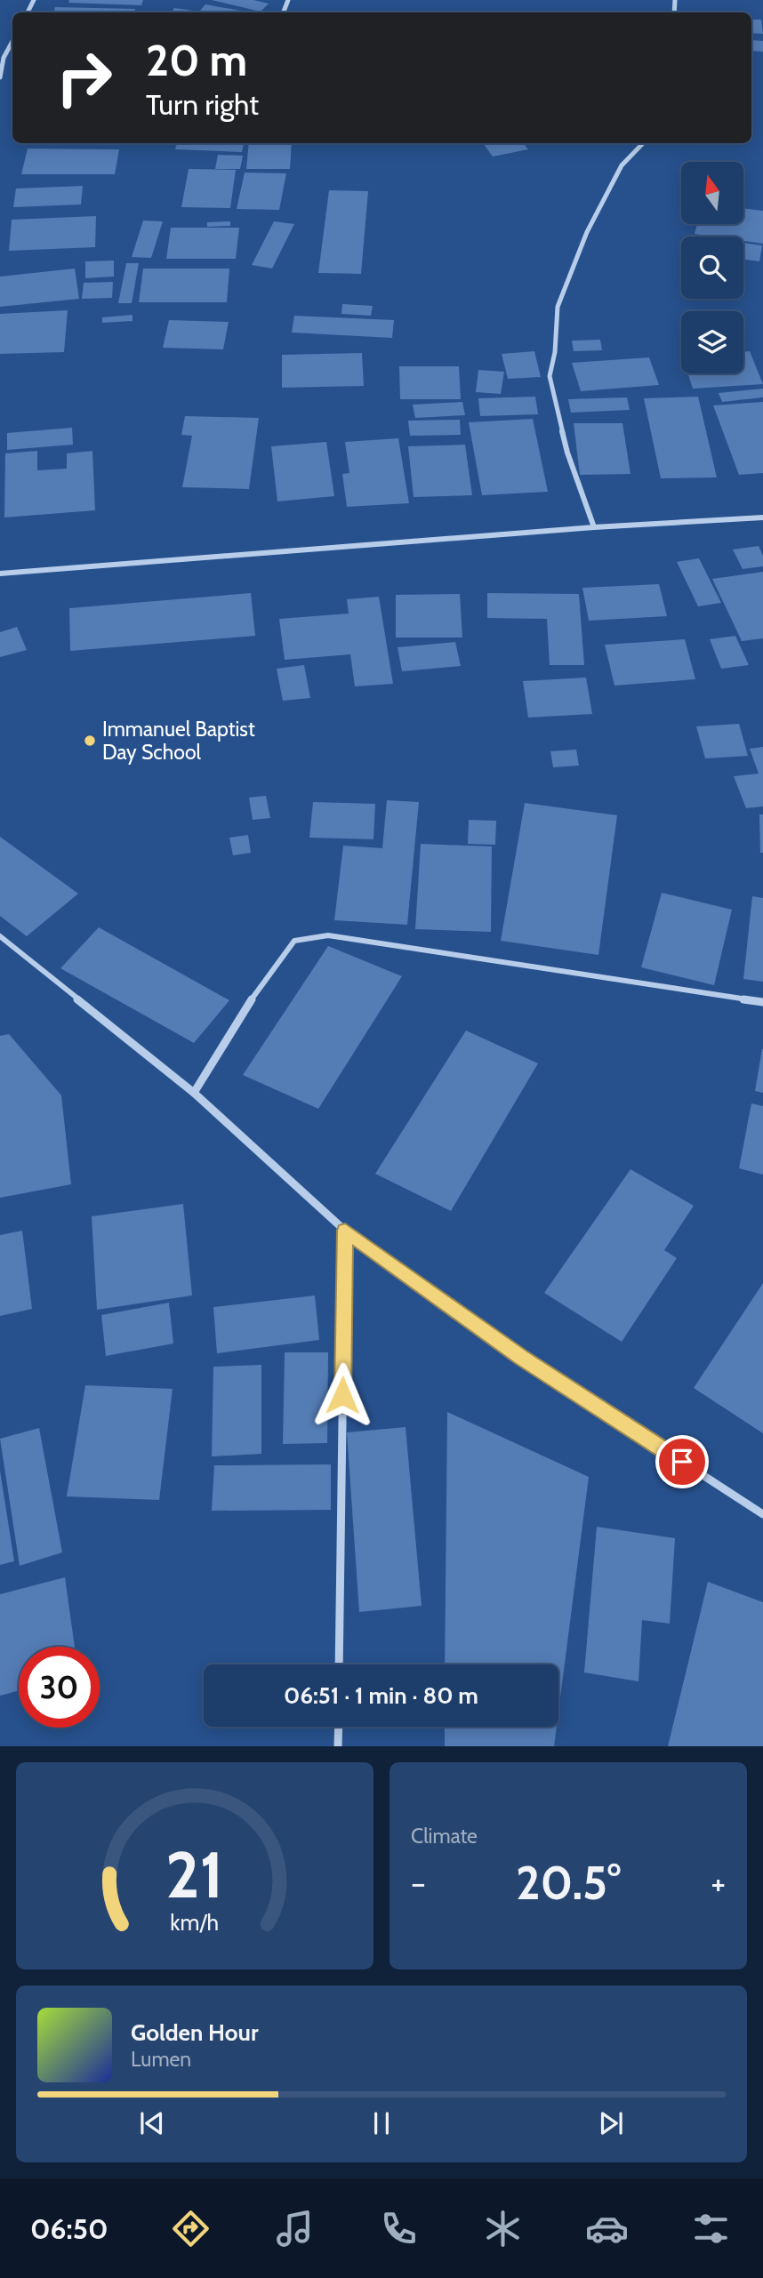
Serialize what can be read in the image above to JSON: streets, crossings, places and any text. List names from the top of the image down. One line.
{"places":["Immanuel Baptist Day School"],"north":"top","page":{"turn":["20 m","Turn right"],"limit":"30","trip":"06:51 · 1 min · 80 m","tile":"Climate","heat":["−","20.5°","+"],"song":["Golden Hour","Lumen"],"tabs":"06:50","gauge":["21","km/h"]}}
